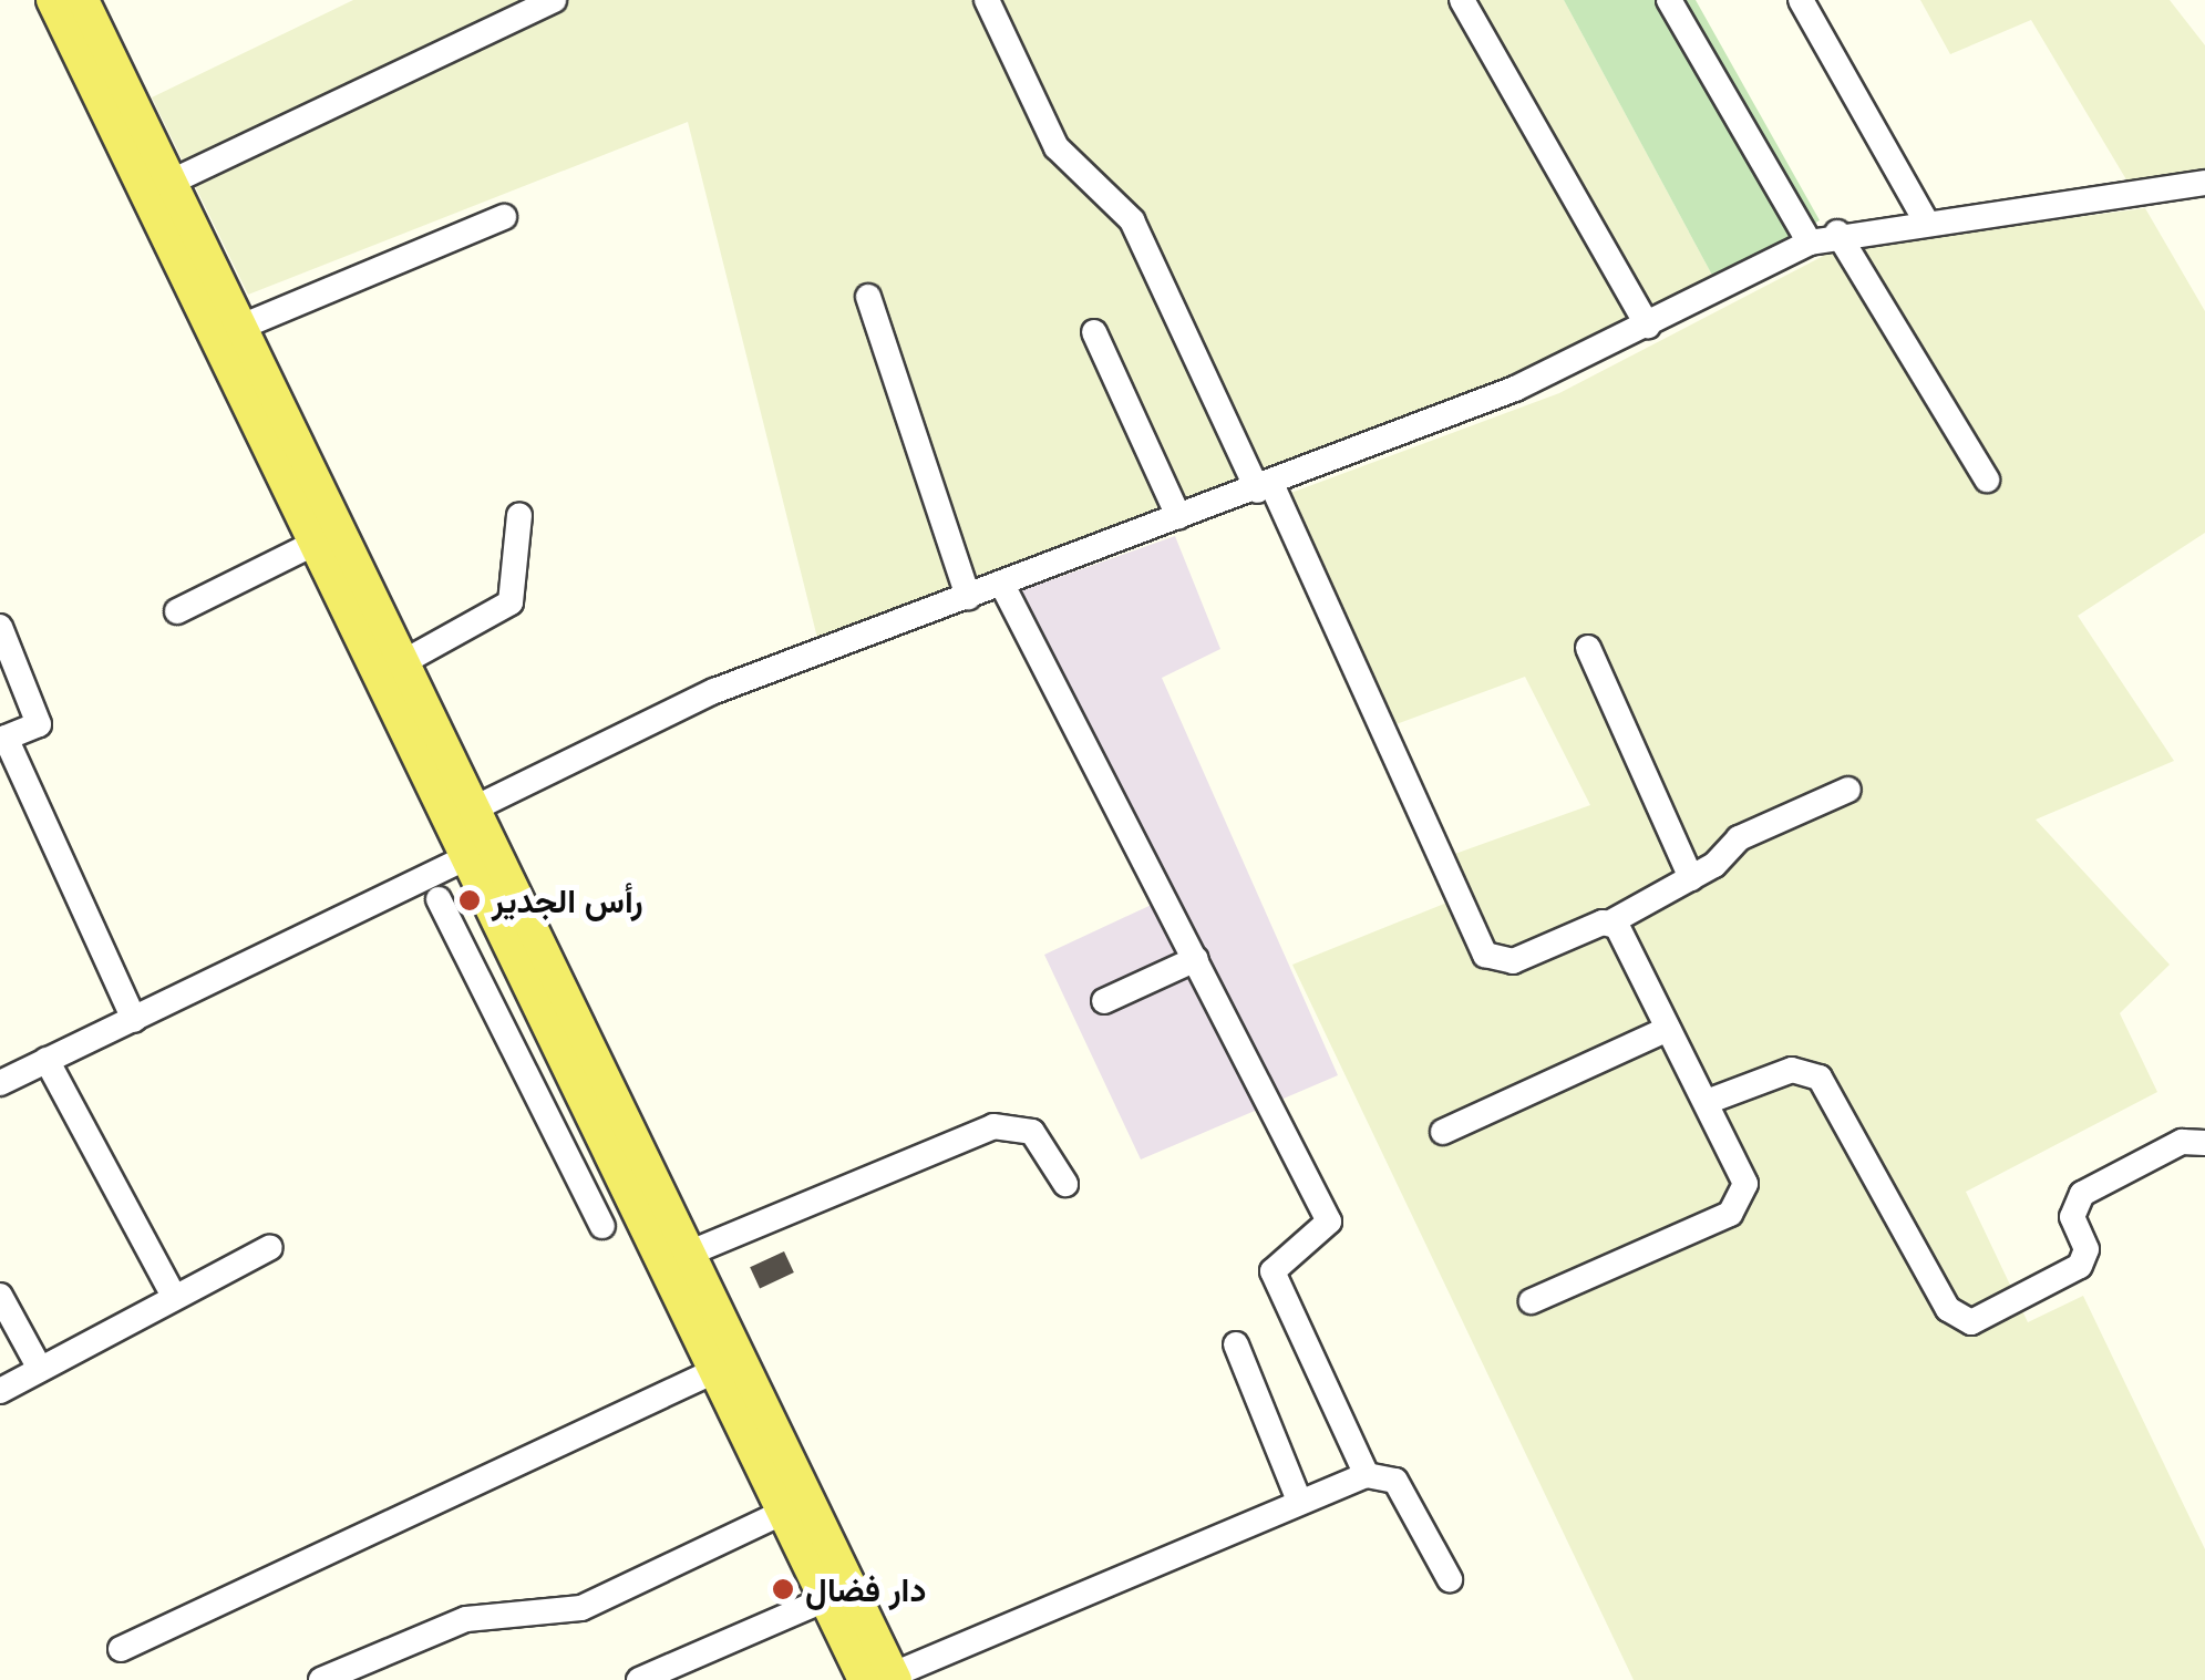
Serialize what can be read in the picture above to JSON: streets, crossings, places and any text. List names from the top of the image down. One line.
{"places":["رأس الجدير","دار فضال"]}
